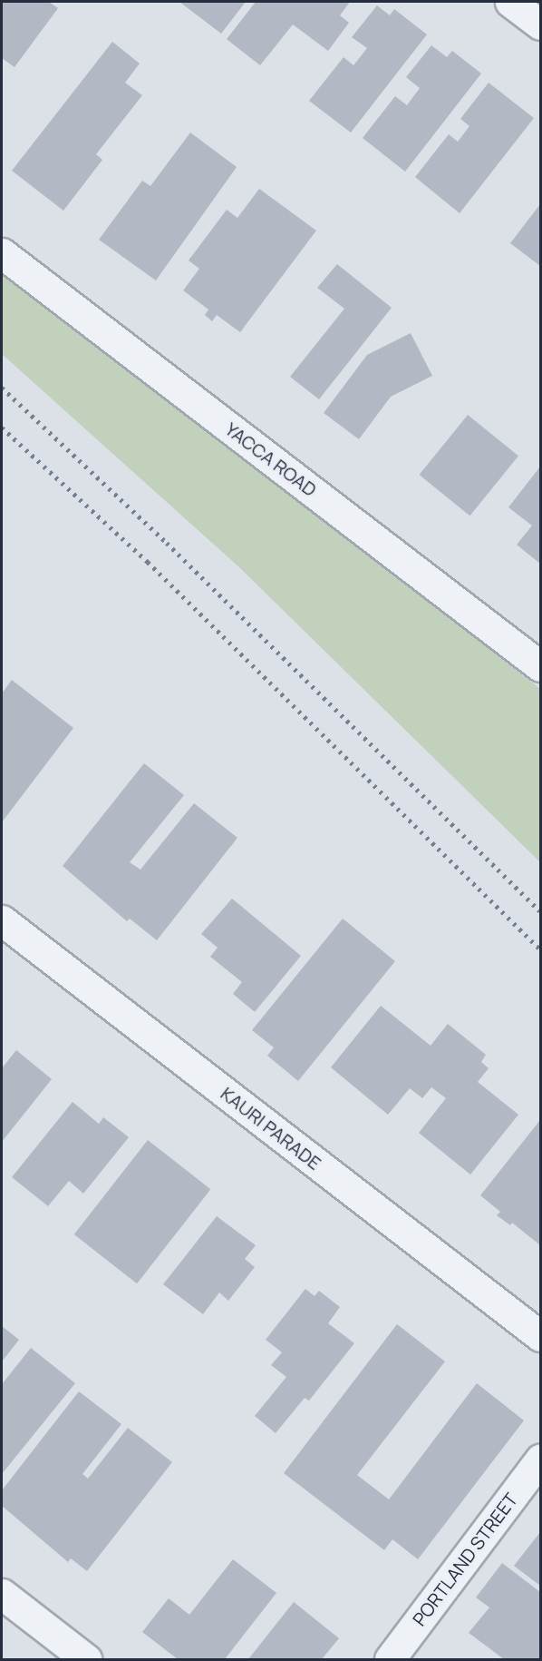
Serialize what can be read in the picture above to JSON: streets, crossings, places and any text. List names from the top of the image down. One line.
{"streets":{"street":["YACCA ROAD","KAURI PARADE","PORTLAND STREET"]}}
